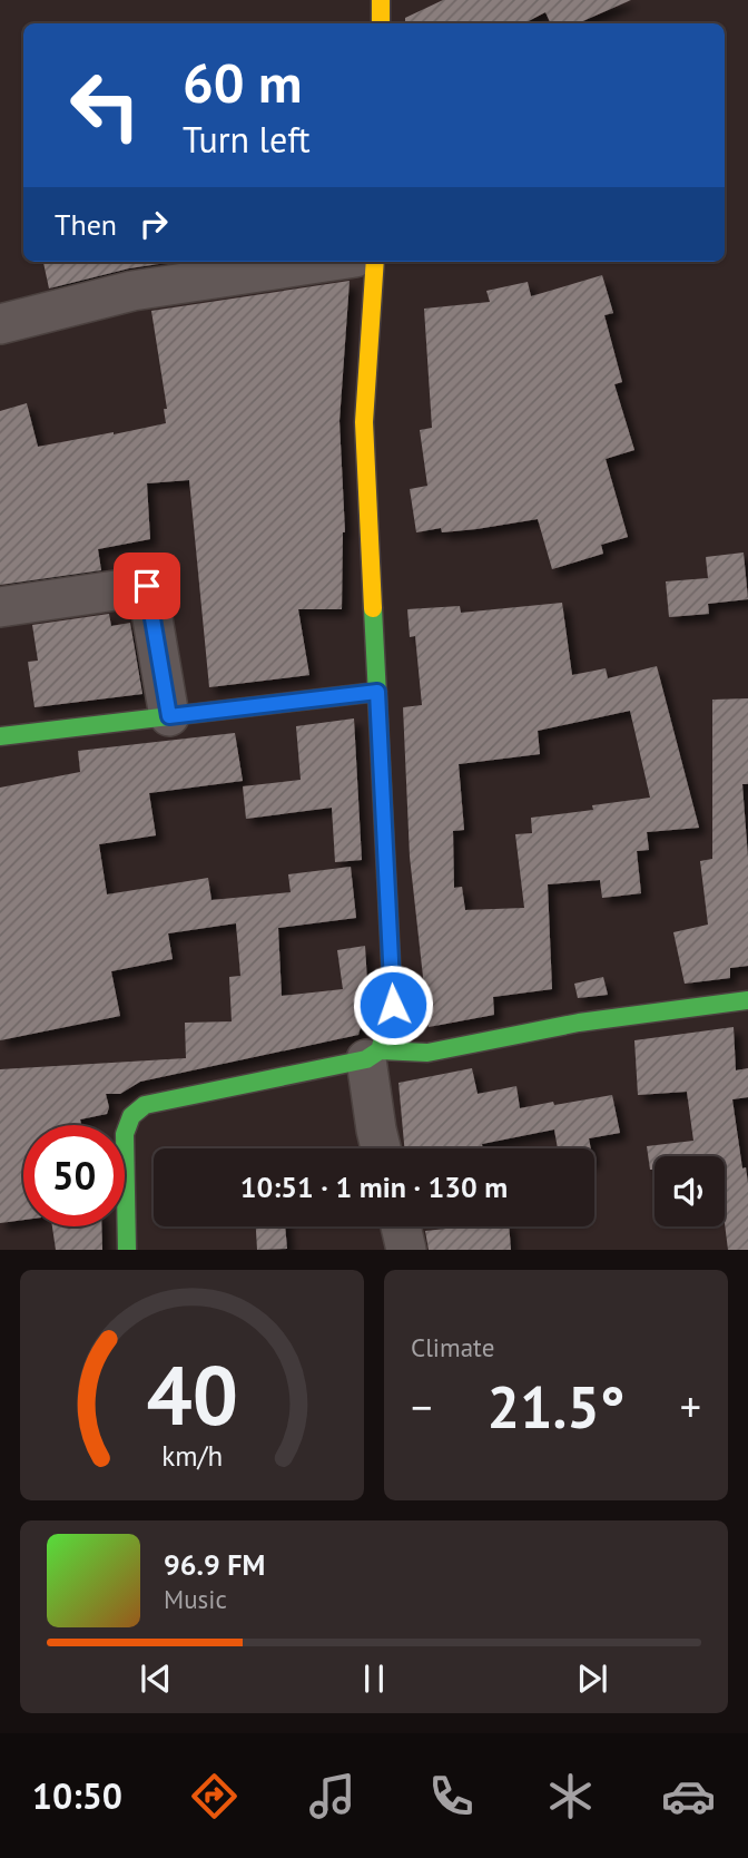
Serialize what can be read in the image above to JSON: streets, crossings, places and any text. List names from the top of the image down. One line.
{"page":{"turn":["60 m","Turn left"],"then":"Then","limit":"50","trip":"10:51 · 1 min · 130 m","tile":"Climate","heat":["−","21.5°","+"],"song":["96.9 FM","Music"],"tabs":"10:50","gauge":["40","km/h"]}}
